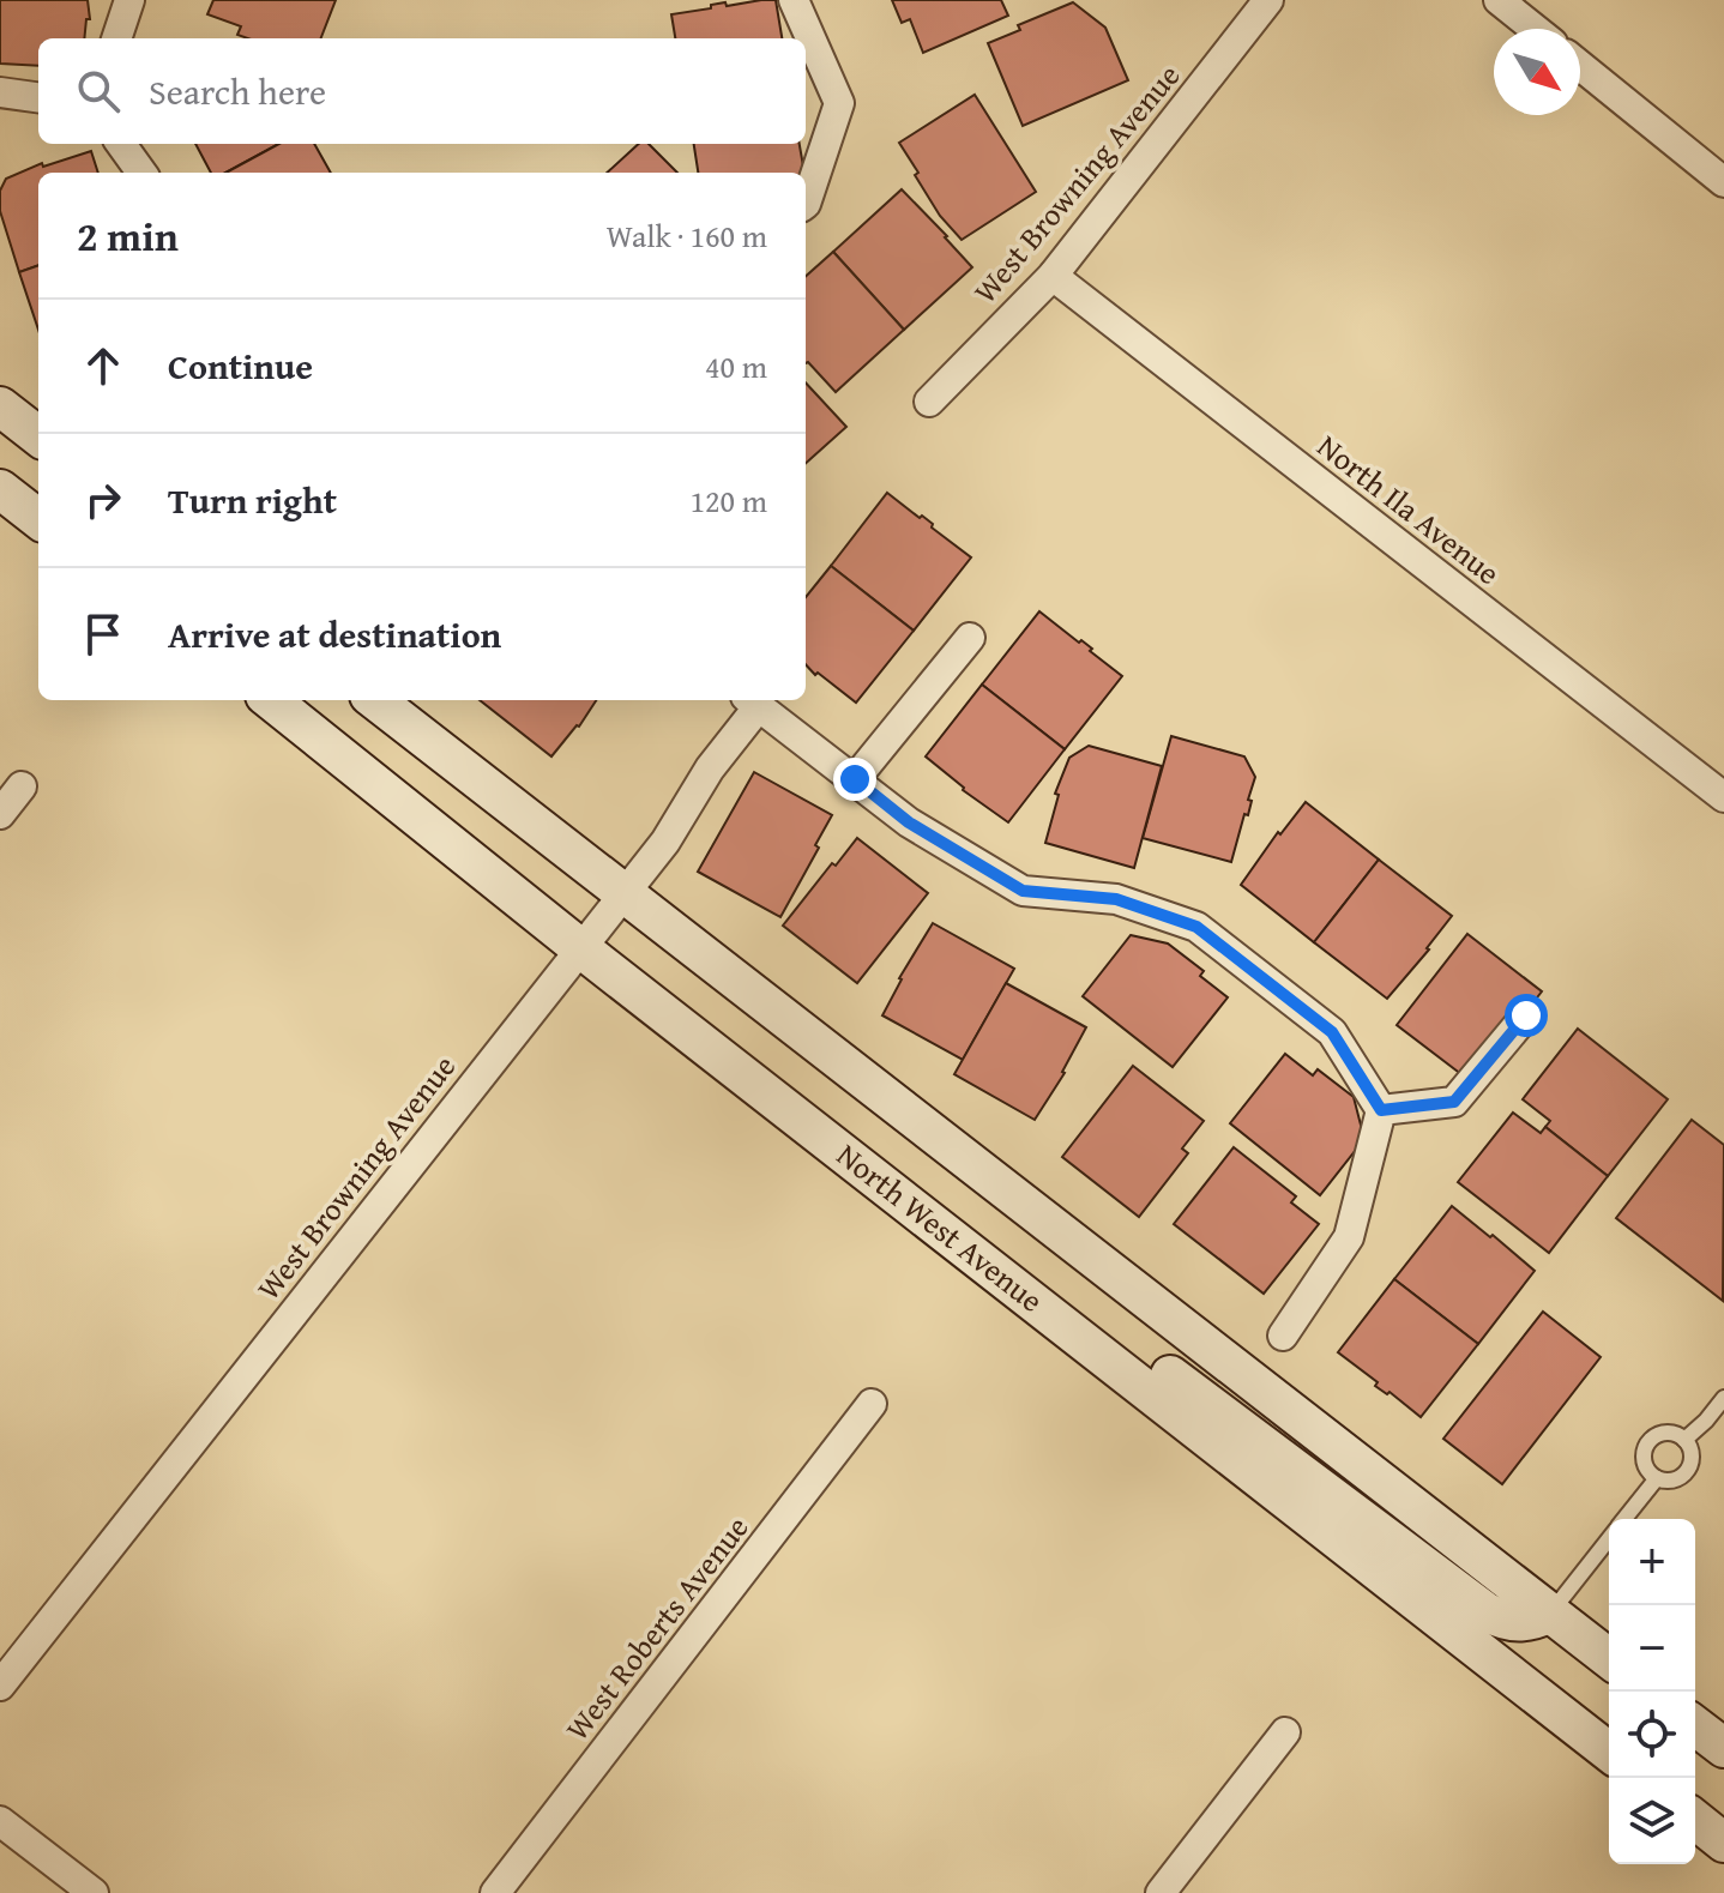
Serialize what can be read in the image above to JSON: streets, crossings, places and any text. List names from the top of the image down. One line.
{"streets":{"main road":["North West Avenue"],"street":["West Browning Avenue","North Ila Avenue","West Roberts Avenue"]},"crossings":[["West Browning Avenue","North Ila Avenue"],["West Browning Avenue","North West Avenue"]],"north":"bottom right","page":{"search":"Search here","heading":["2 min","Walk · 160 m"],"list":[["Continue","40 m"],["Turn right","120 m"],"Arrive at destination"],"map_buttons":["+","−"]}}
